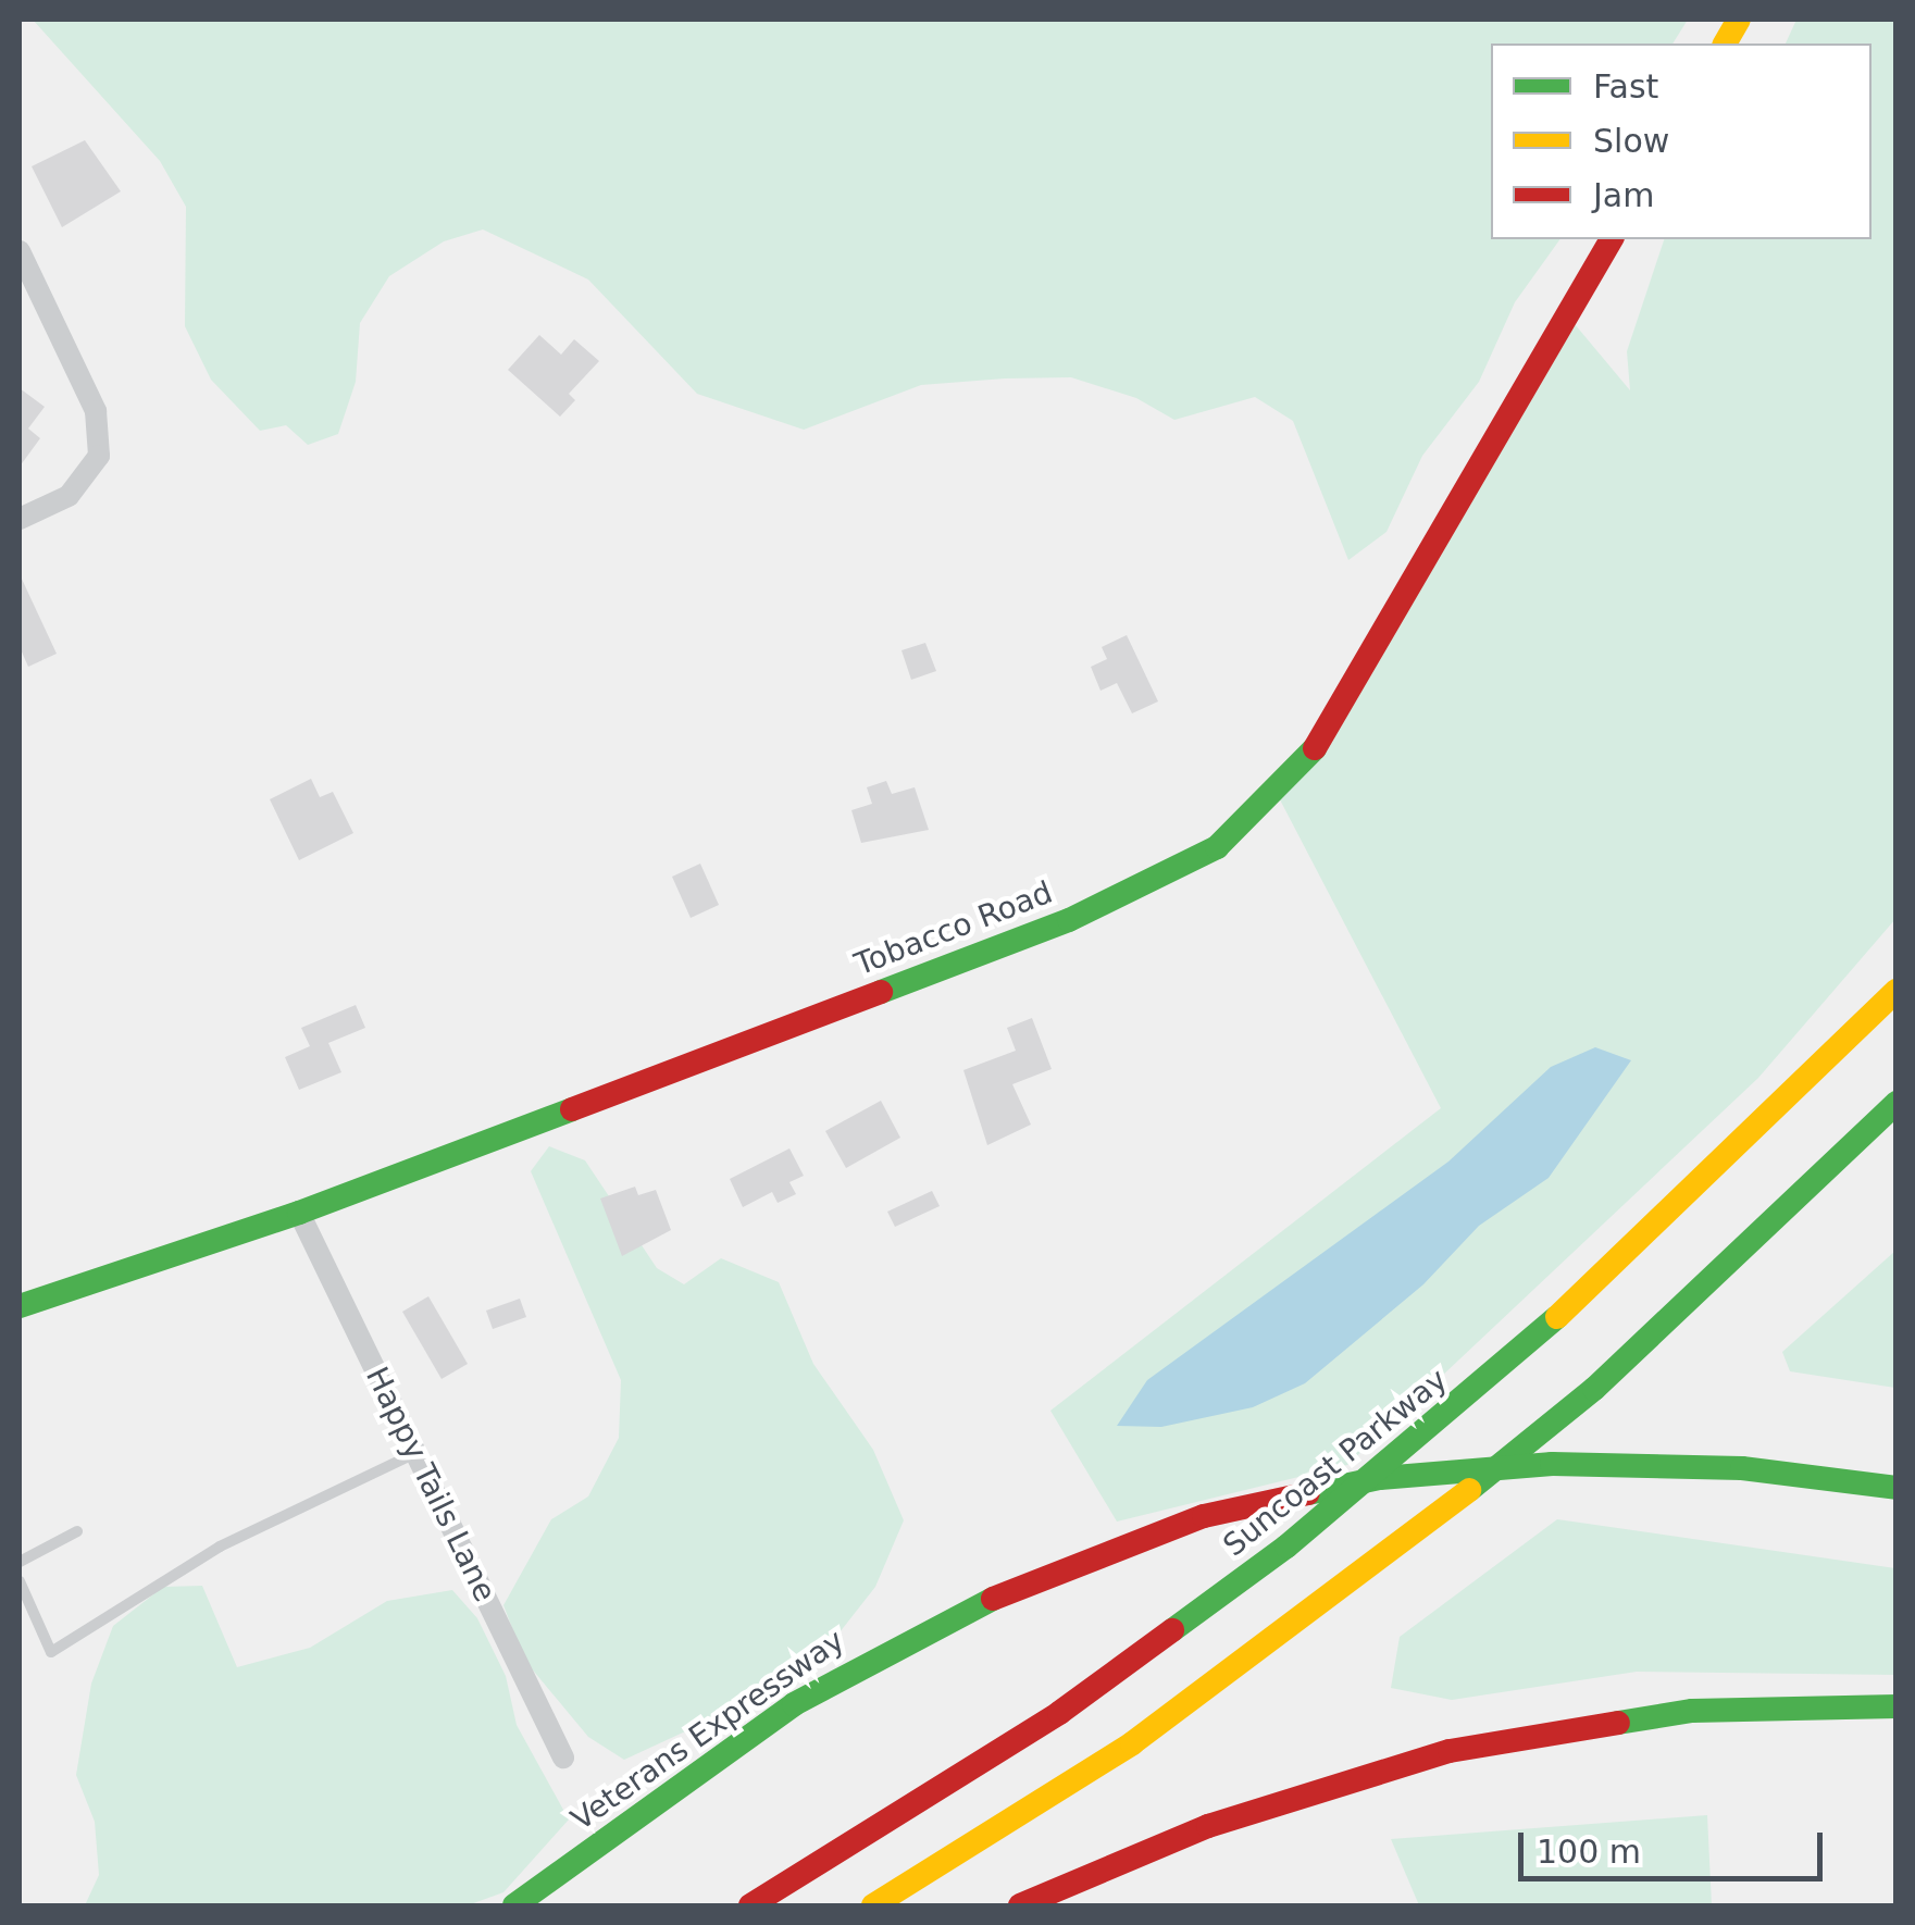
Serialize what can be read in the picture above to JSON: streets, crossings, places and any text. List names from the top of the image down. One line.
{"streets":{"main road":["Tobacco Road","Suncoast Parkway","Veterans Expressway"],"street":["Happy Tails Lane"]},"crossings":[["Tobacco Road","Happy Tails Lane"]],"legend":["Fast","Slow","Jam"],"scale_bar":"100 m"}
